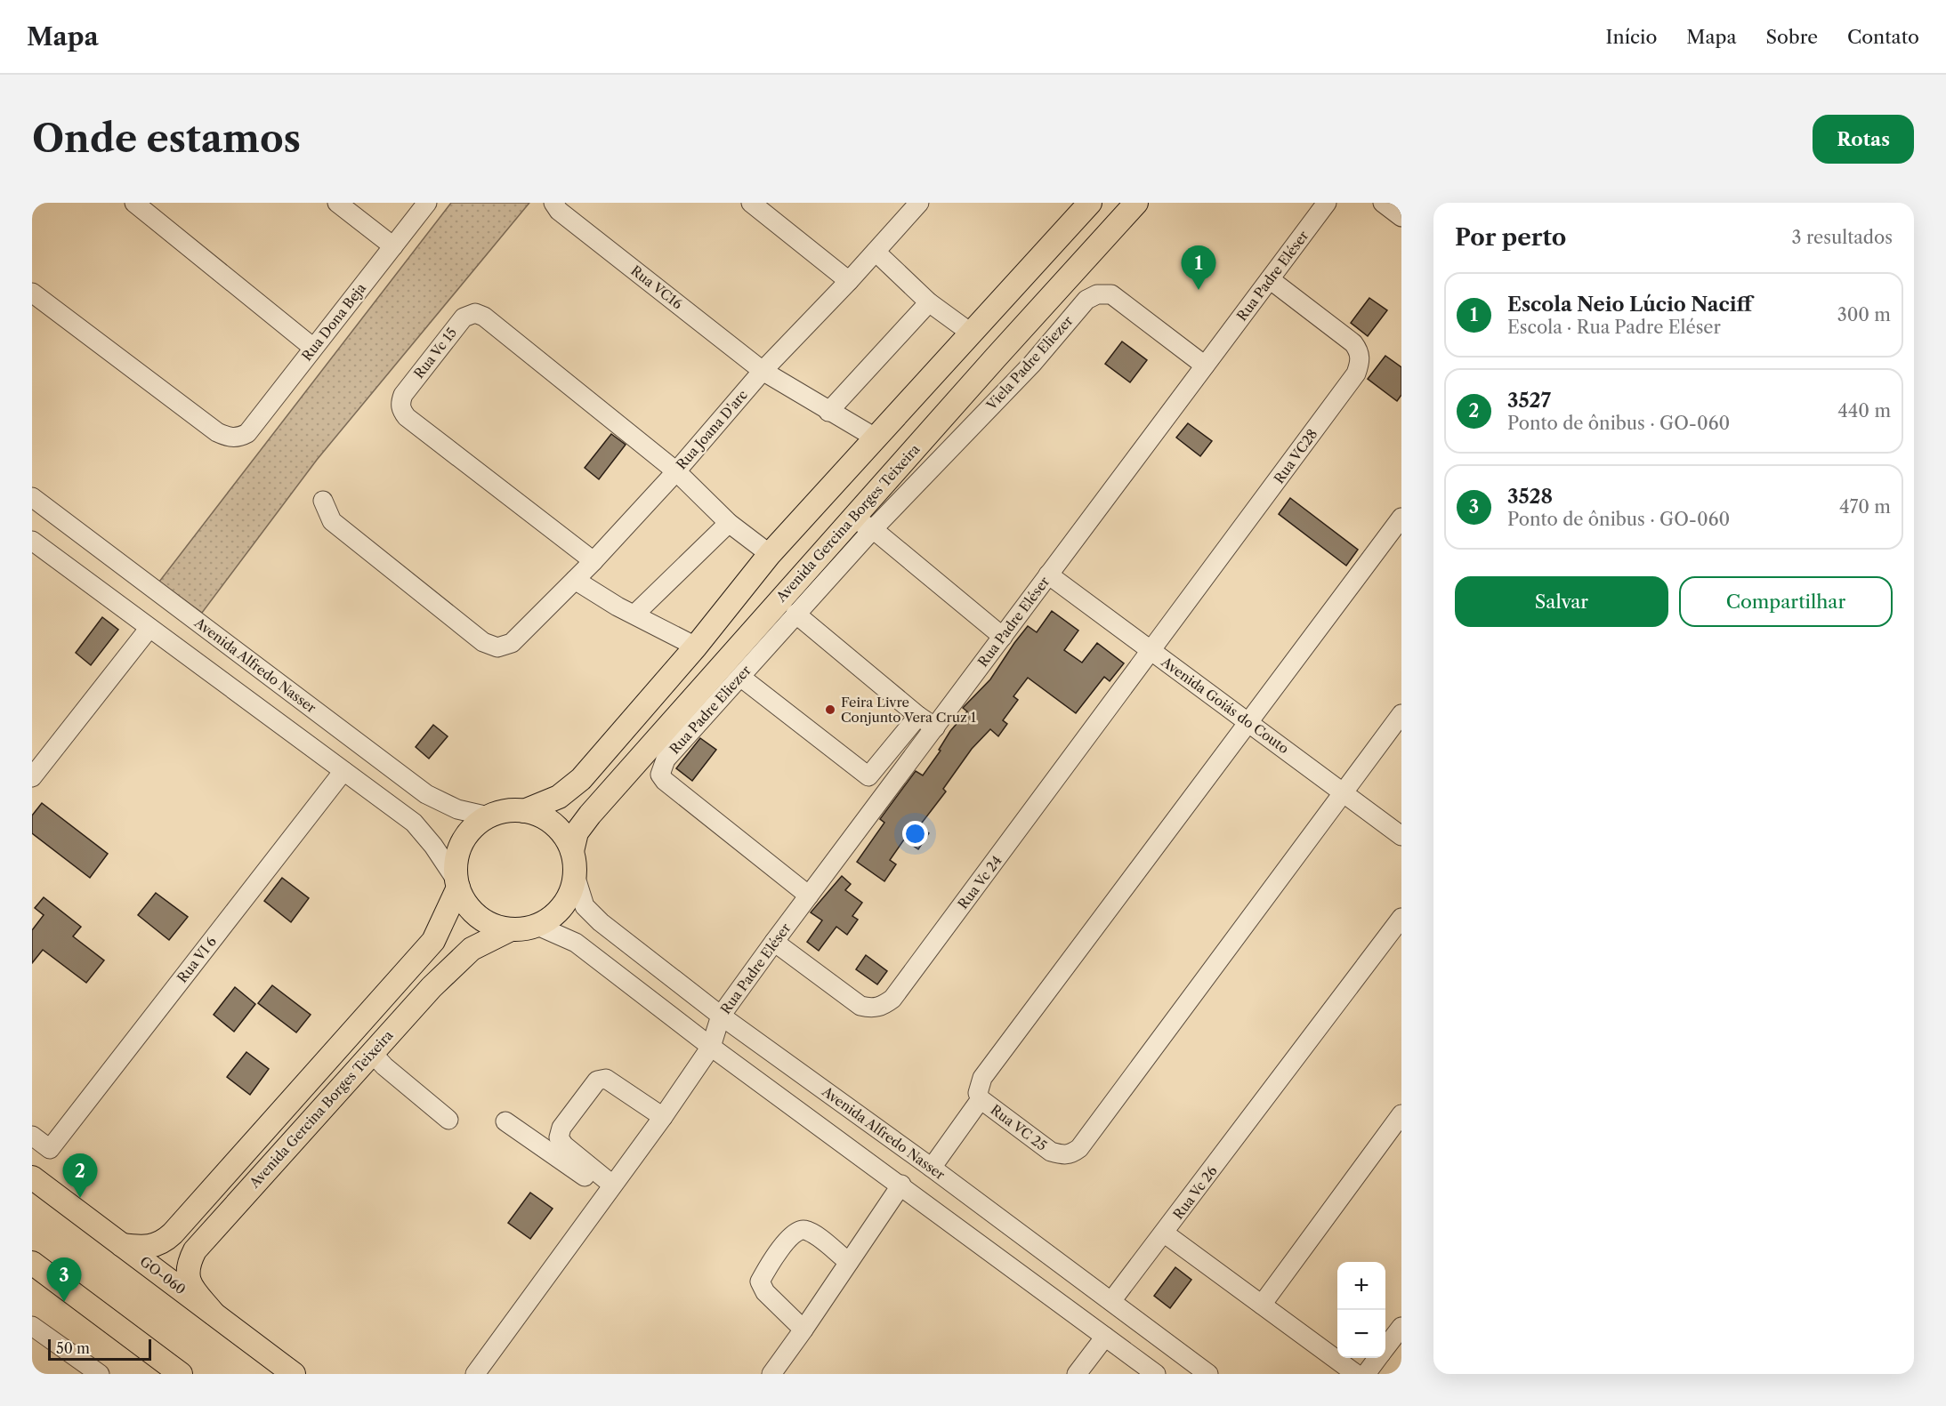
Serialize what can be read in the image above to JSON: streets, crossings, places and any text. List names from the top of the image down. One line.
{"streets":{"main road":["Avenida Gercina Borges Teixeira","GO-060"],"street":["Rua Padre Eléser","Rua VC16","Rua Dona Beja","Rua Vc 15","Viela Padre Eliezer","Rua Joana D'arc","Rua VC28","Avenida Alfredo Nasser","Avenida Goiás do Couto","Rua Padre Eliezer","Rua Vc 24","Rua VI 6","Rua VC 25","Rua Vc 26"]},"crossings":[["Rua Padre Eléser","Viela Padre Eliezer"],["Rua Padre Eléser","Rua VC28"],["Rua Padre Eléser","Avenida Alfredo Nasser"],["Rua Padre Eléser","Avenida Goiás do Couto"],["Rua Padre Eléser","Rua Padre Eliezer"],["Rua Padre Eléser","Rua Vc 24"],["Rua VC16","Rua Joana D'arc"],["Rua Vc 15","Rua Joana D'arc"],["Viela Padre Eliezer","Rua Padre Eliezer"],["Rua VC28","Avenida Goiás do Couto"],["Rua VC28","Rua Vc 24"],["Avenida Gercina Borges Teixeira","Avenida Alfredo Nasser"],["Avenida Gercina Borges Teixeira","GO-060"],["Avenida Goiás do Couto","Rua Vc 24"],["Avenida Goiás do Couto","Rua VC 25"]],"places":["Feira Livre Conjunto Vera Cruz 1"],"scale_bar":"50 m","page":{"header":"Mapa","nav":["Início","Mapa","Sobre","Contato"],"buttons":["Rotas",["Salvar","Compartilhar"]],"title":"Onde estamos","heading":["Por perto","3 resultados"],"pins":["1","2","3"],"list":[{"mark":"1","name":"Escola Neio Lúcio Naciff","note":"Escola · Rua Padre Eléser","value":"300 m"},{"mark":"2","name":"3527","note":"Ponto de ônibus · GO-060","value":"440 m"},{"mark":"3","name":"3528","note":"Ponto de ônibus · GO-060","value":"470 m"}],"map_buttons":["+","−"],"scale":"50 m"}}
